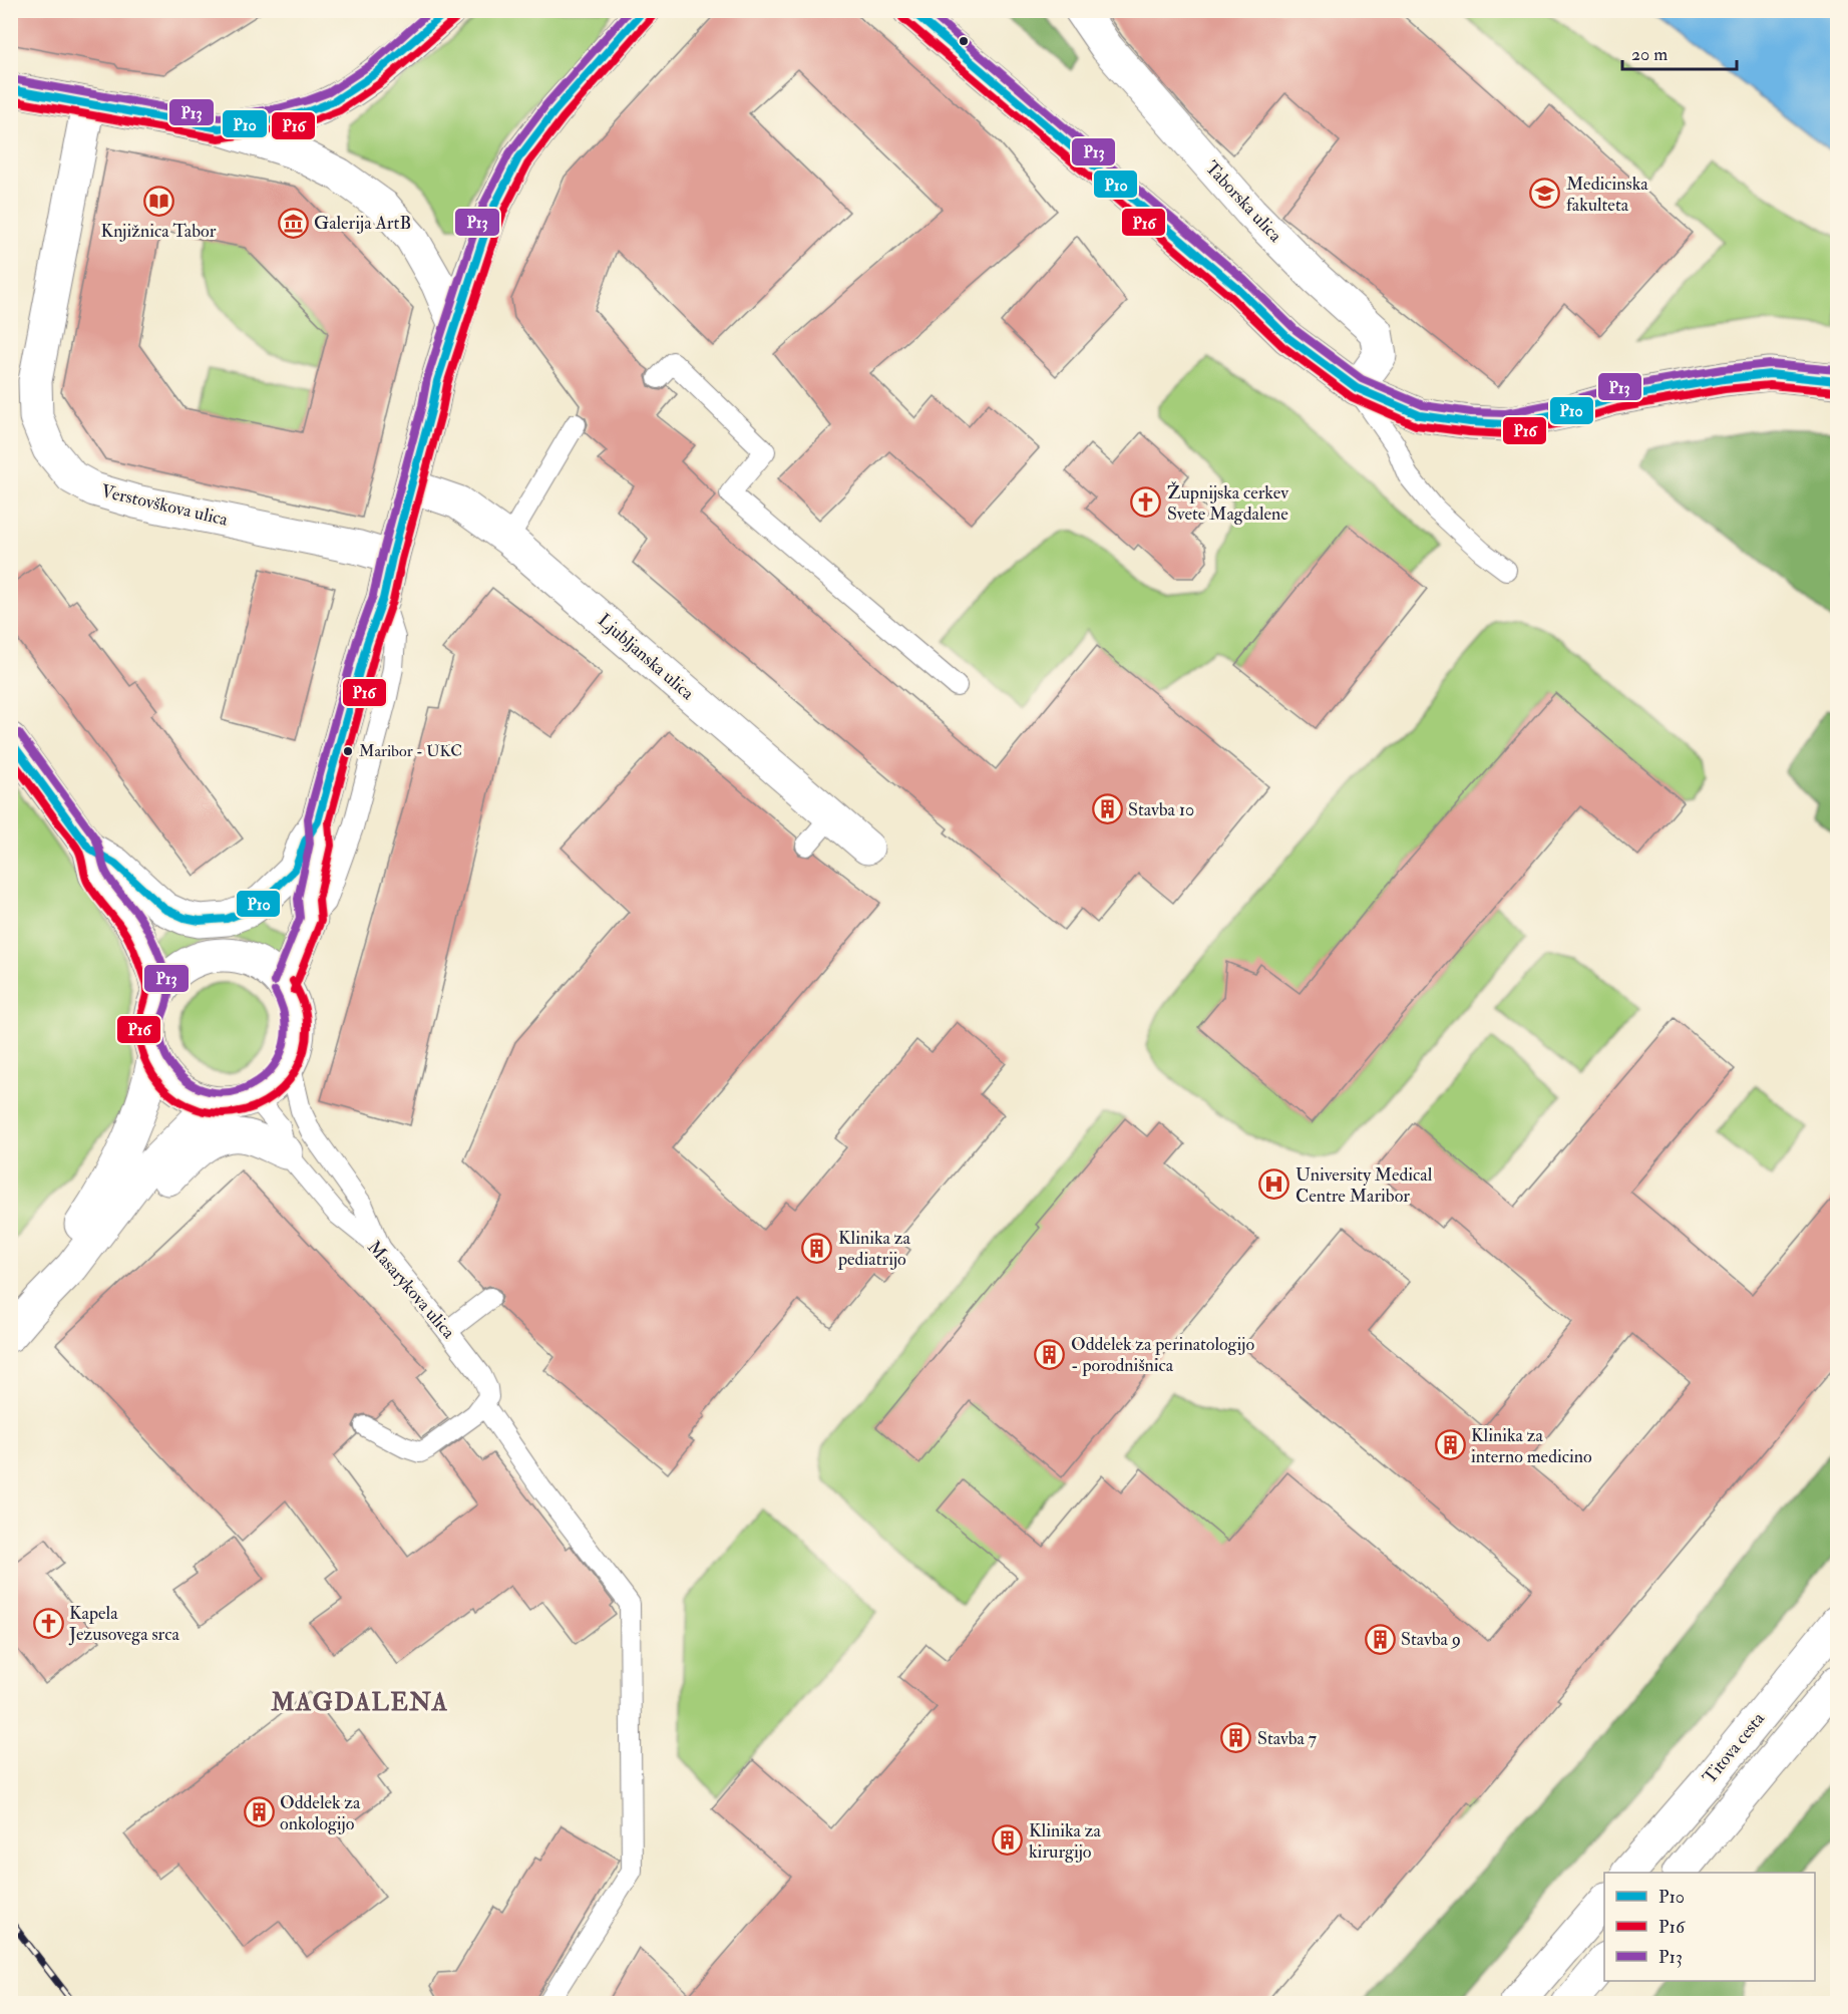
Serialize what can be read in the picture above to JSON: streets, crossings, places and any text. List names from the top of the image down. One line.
{"streets":{"street":["Taborska ulica","Verstovškova ulica","Ljubljanska ulica","Titova cesta"],"lane":["Masarykova ulica"]},"districts":["MAGDALENA"],"places":{"school or university":["Medicinska fakulteta"],"library":["Knjižnica Tabor"],"museum":["Galerija ArtB"],"church":["Župnijska cerkev Svete Magdalene","Kapela Jezusovega srca"],"other":["Maribor - UKC"],"building":["Stavba 10","Klinika za pediatrijo","Oddelek za perinatologijo - porodnišnica","Klinika za interno medicino","Stavba 9","Stavba 7","Oddelek za onkologijo","Klinika za kirurgijo"],"hospital":["University Medical Centre Maribor"]},"lines":["transit line P10","transit line P13","transit line P16"],"legend":["P10","P16","P13"],"scale_bar":"20 m"}
